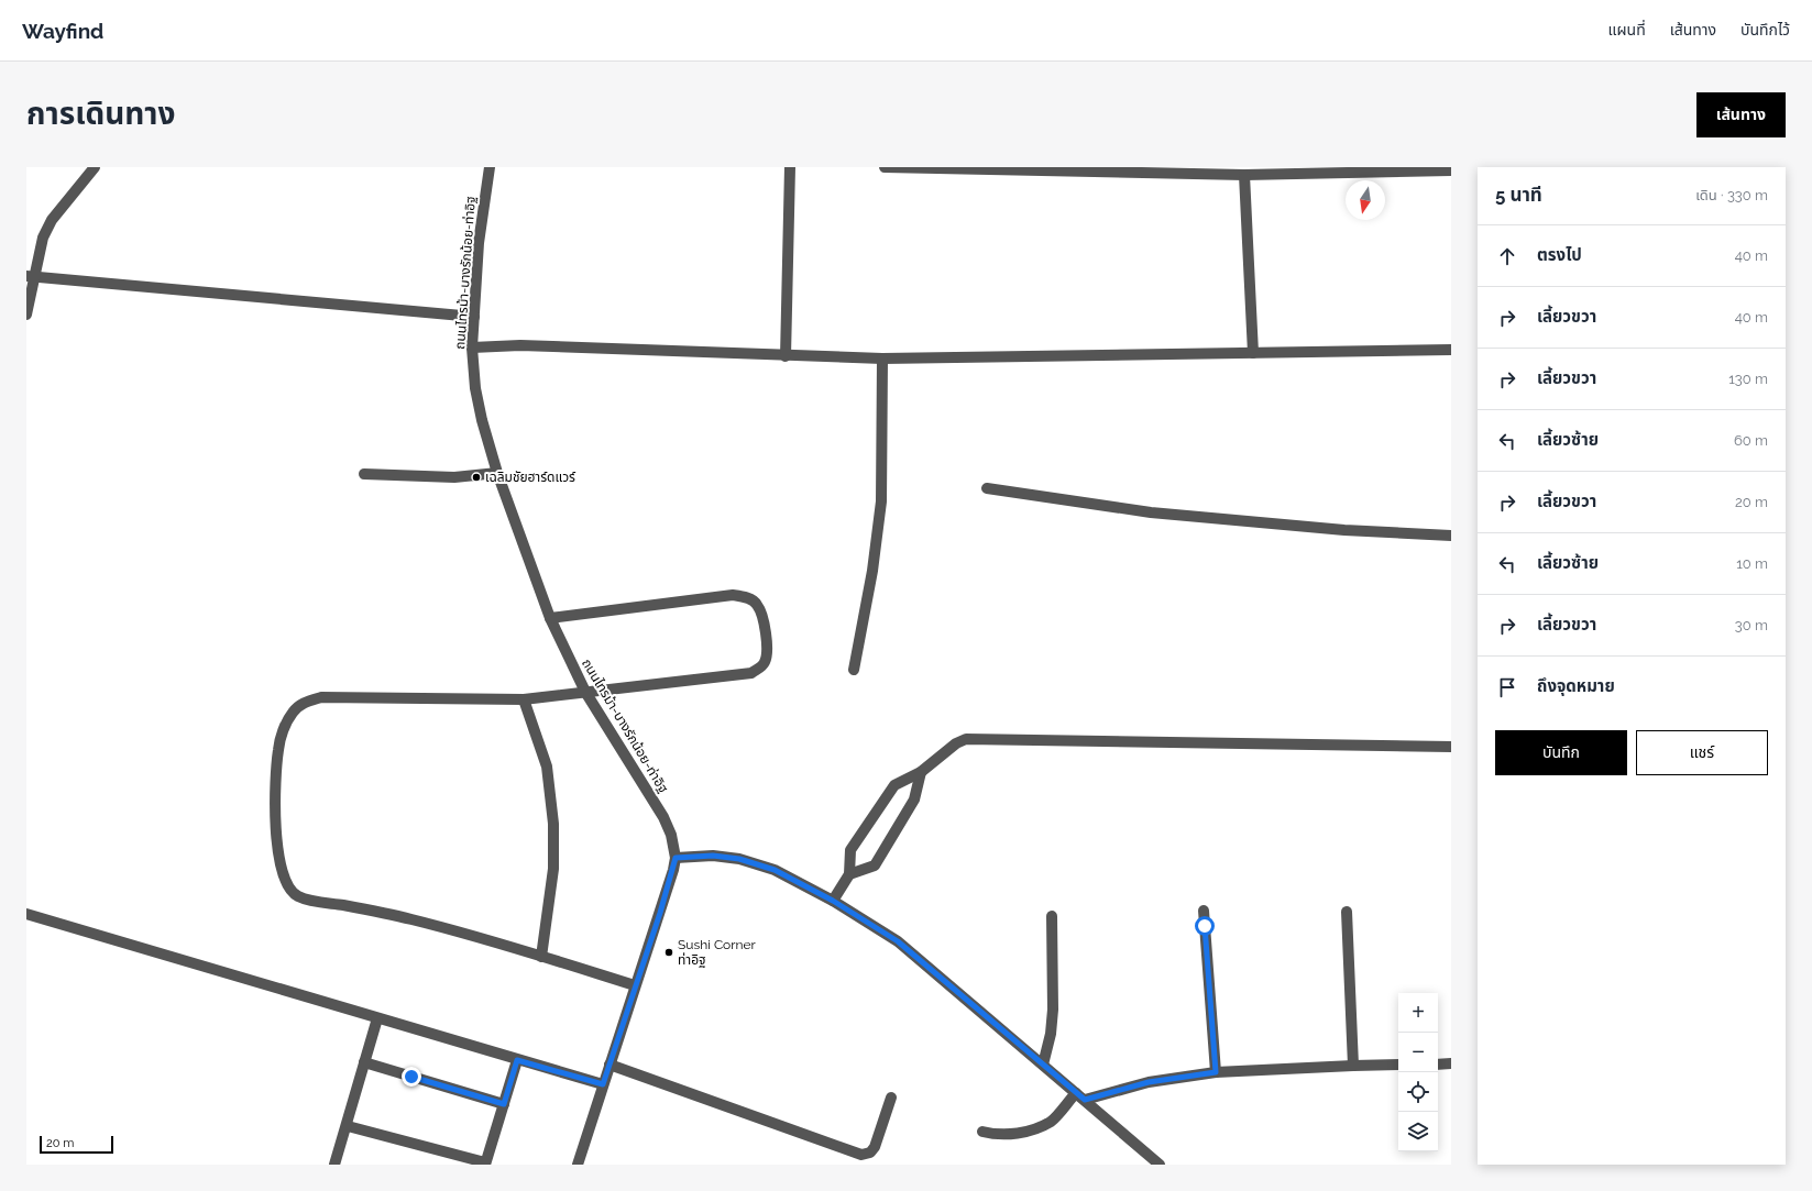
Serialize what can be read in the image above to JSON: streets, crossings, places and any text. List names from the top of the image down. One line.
{"streets":{"street":["ถนนไทรม้า-บางรักน้อย-ท่าอิฐ"]},"places":["เฉลิมชัยฮาร์ดแวร์","Sushi Corner ท่าอิฐ"],"scale_bar":"20 m","north":"bottom","page":{"header":"Wayfind","nav":["แผนที่","เส้นทาง","บันทึกไว้"],"title":"การเดินทาง","buttons":["เส้นทาง",["บันทึก","แชร์"]],"heading":["5 นาที","เดิน · 330 m"],"list":[["ตรงไป","40 m"],["เลี้ยวขวา","40 m"],["เลี้ยวขวา","130 m"],["เลี้ยวซ้าย","60 m"],["เลี้ยวขวา","20 m"],["เลี้ยวซ้าย","10 m"],["เลี้ยวขวา","30 m"],"ถึงจุดหมาย"],"map_buttons":["+","−"],"scale":"20 m"}}
